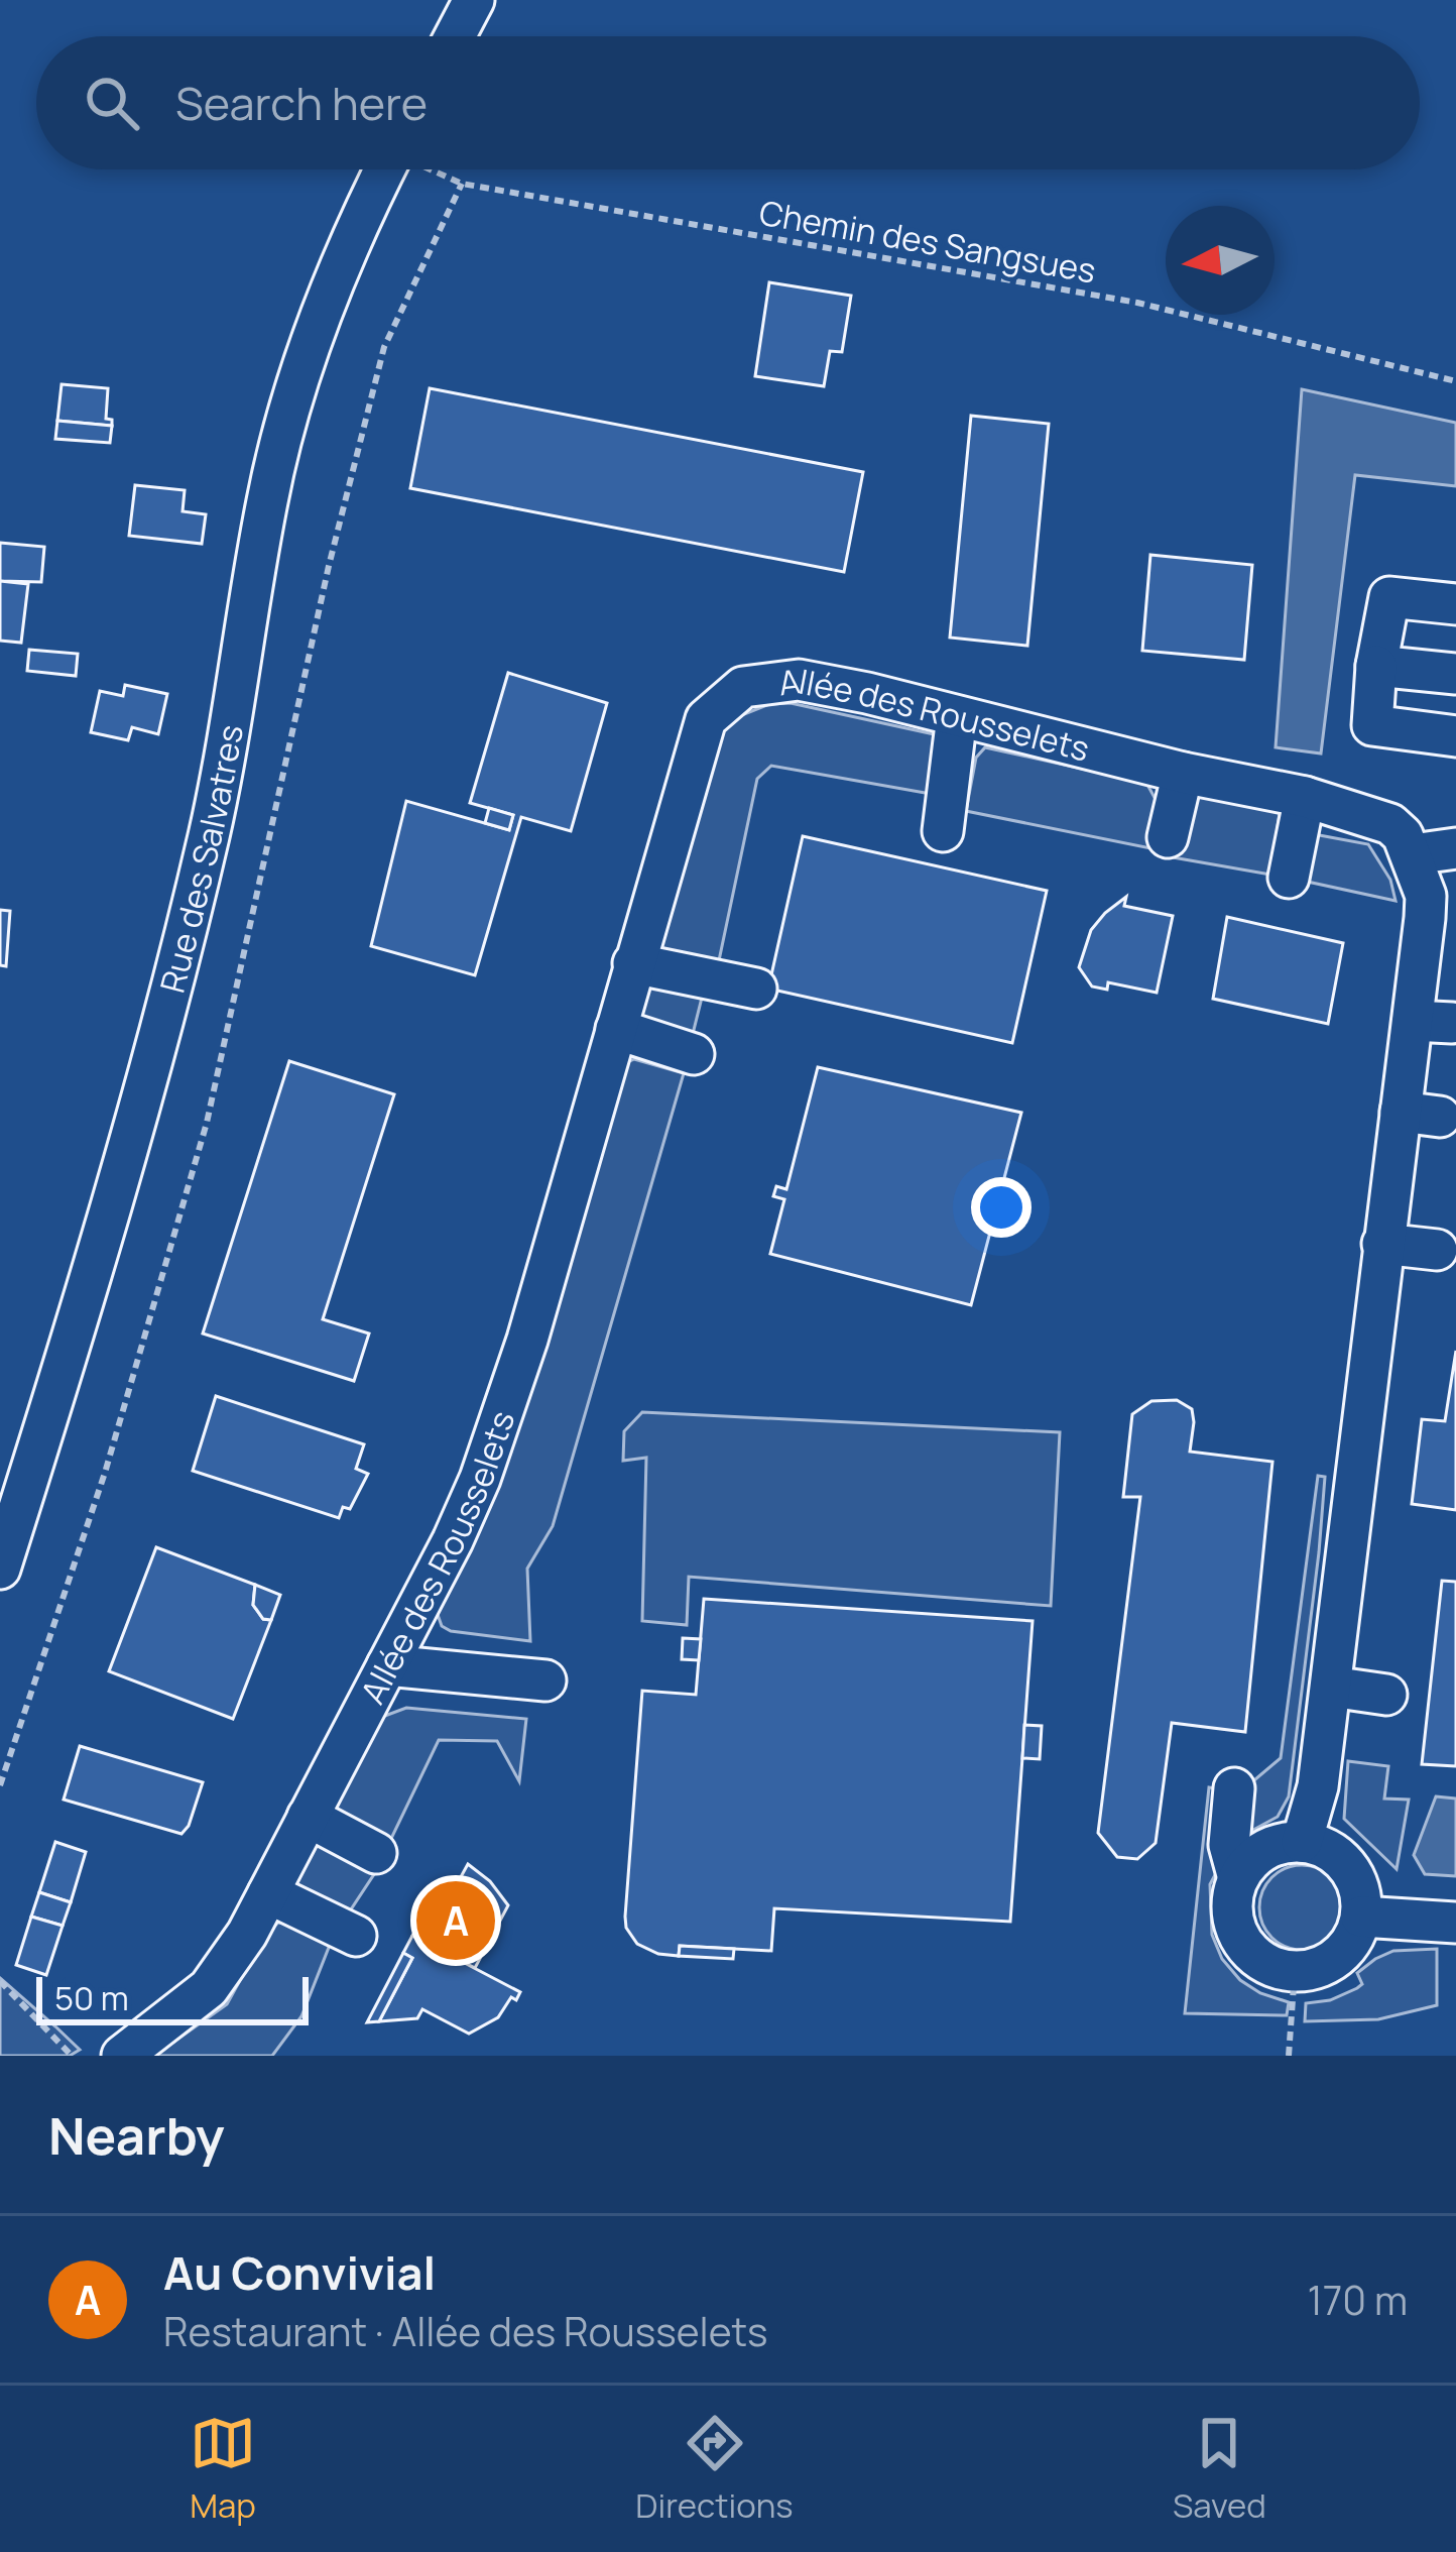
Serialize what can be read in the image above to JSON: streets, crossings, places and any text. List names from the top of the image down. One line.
{"streets":{"street":["Allée des Rousselets","Rue des Salvatres"],"path":["Chemin des Sangsues"]},"scale_bar":"50 m","north":"left","page":{"search":"Search here","pins":"A","scale":"50 m","heading":"Nearby","list":[{"mark":"A","name":"Au Convivial","note":"Restaurant · Allée des Rousselets","value":"170 m"}],"nav":["Map","Directions","Saved"]}}
